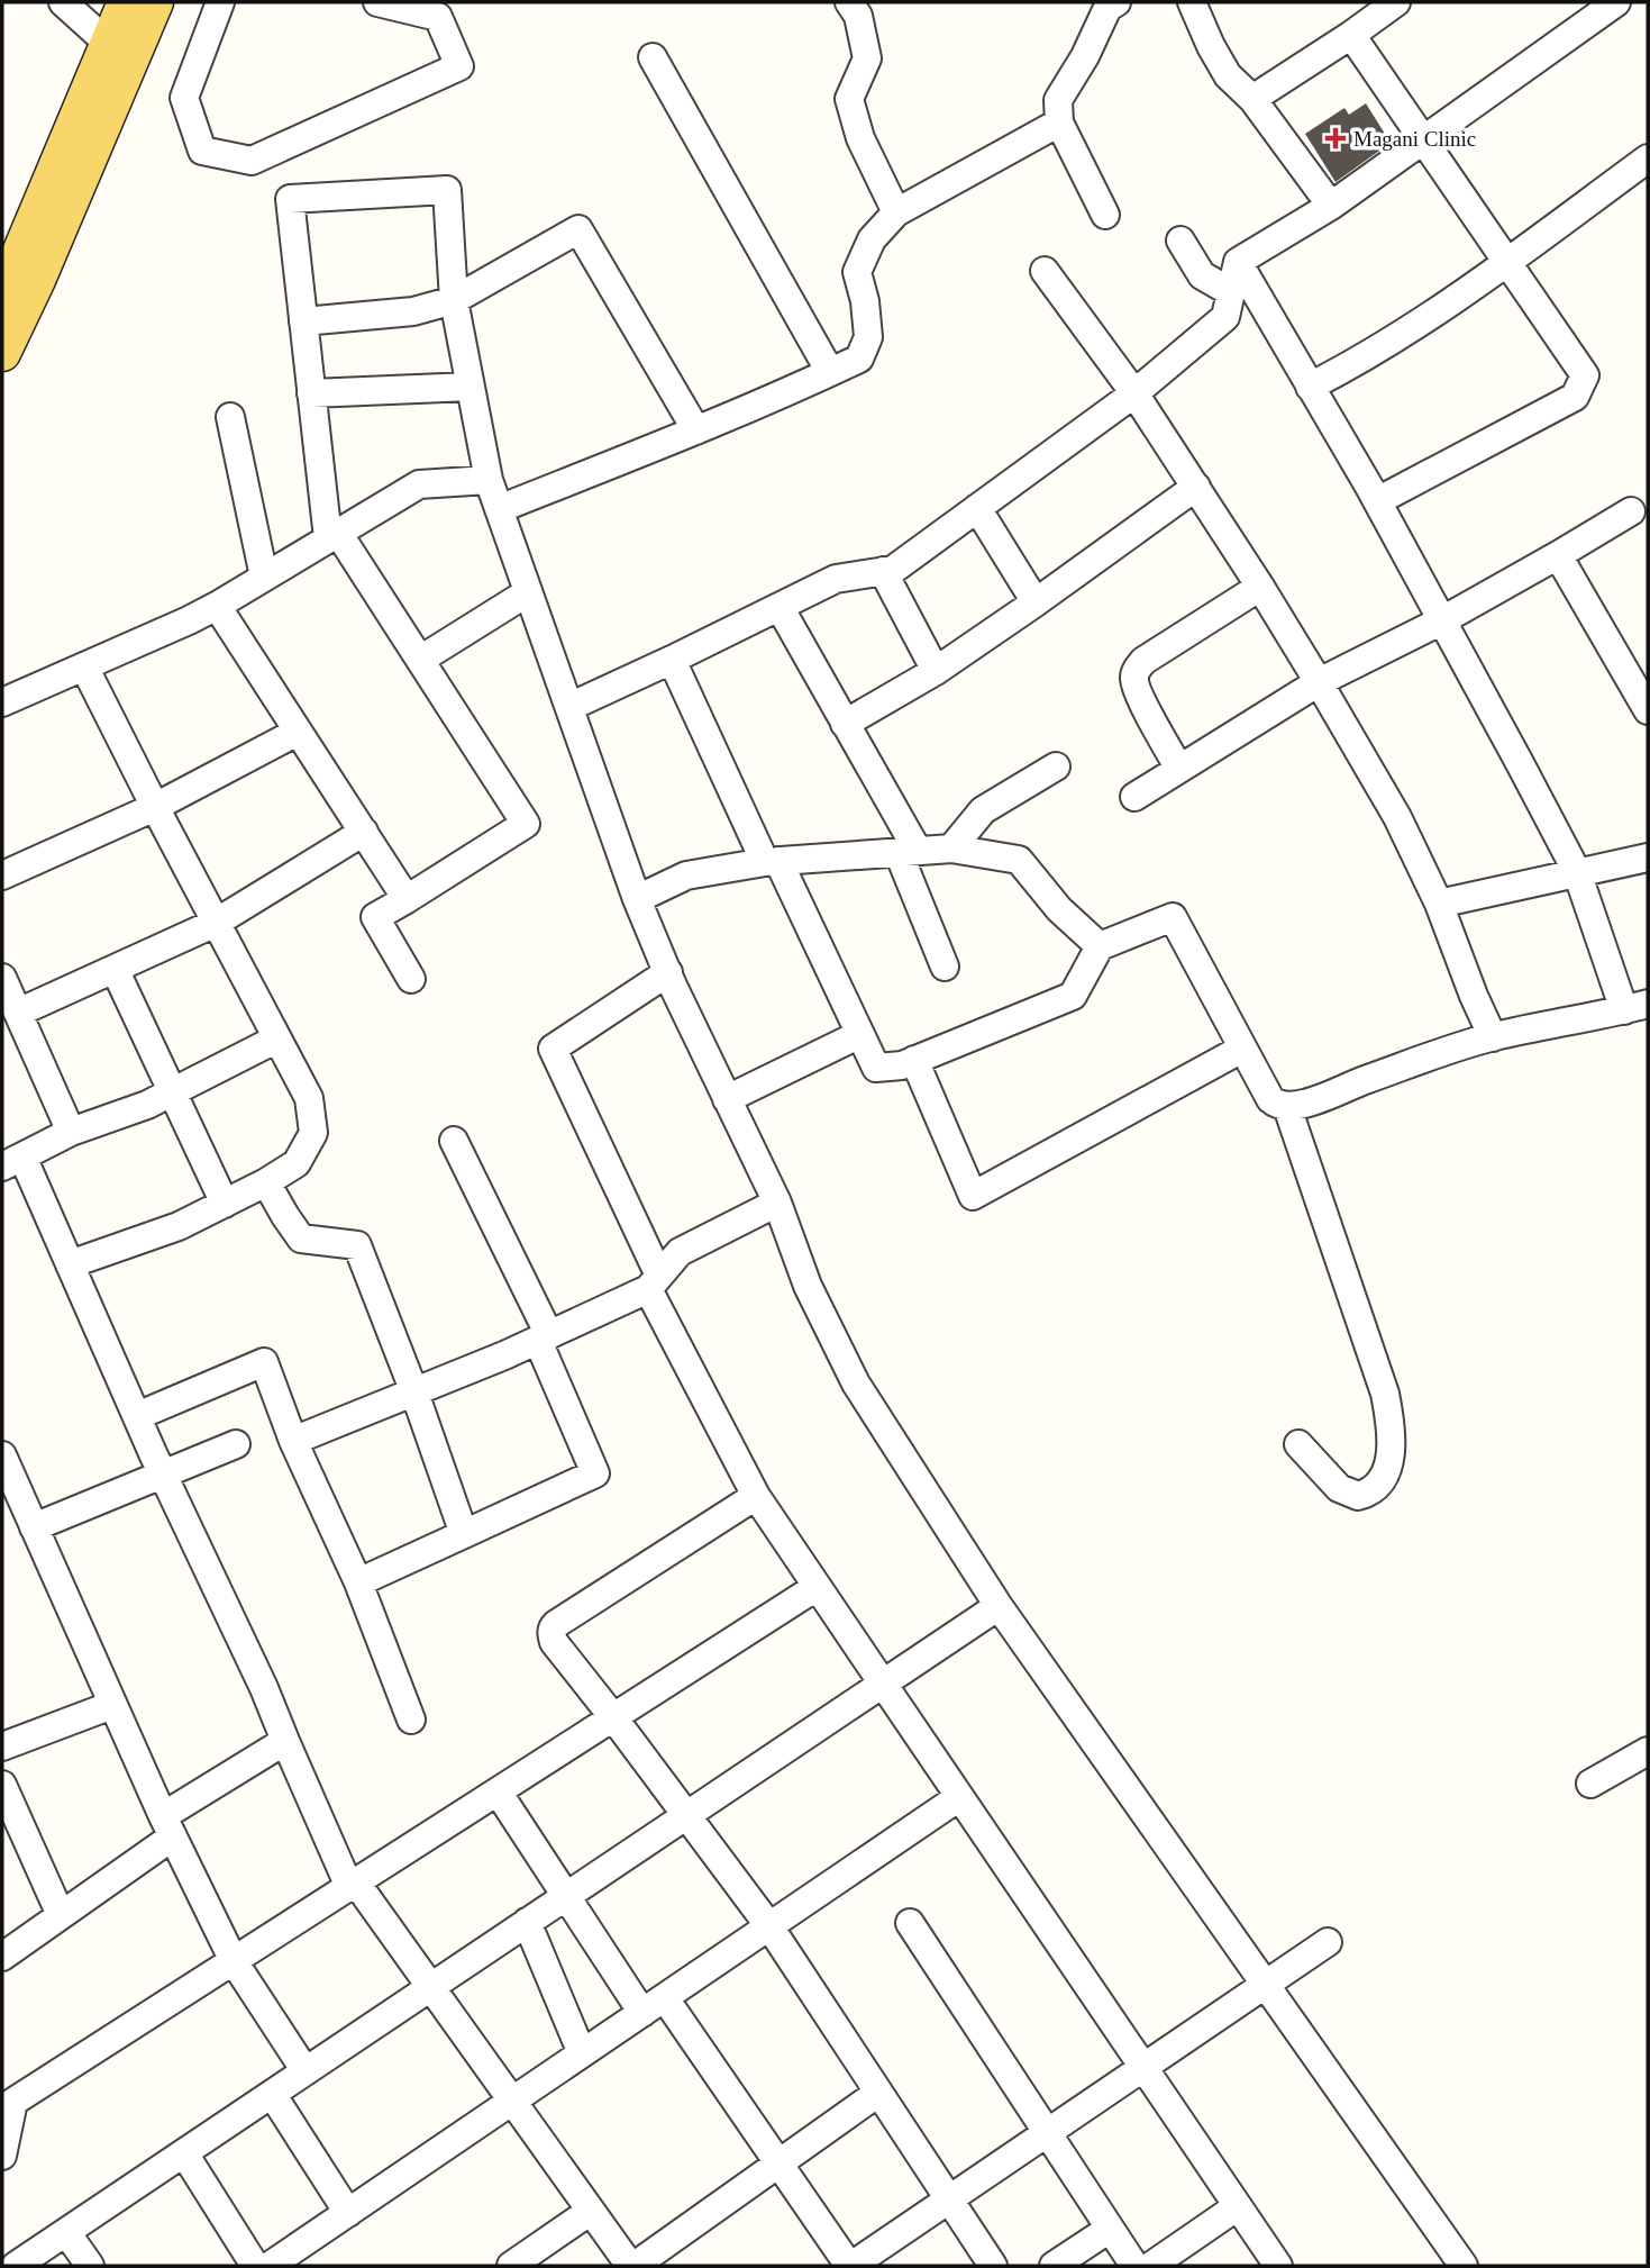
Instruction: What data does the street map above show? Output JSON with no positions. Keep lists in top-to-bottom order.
{
  "places": {
    "health": ["Magani Clinic"]
  }
}
